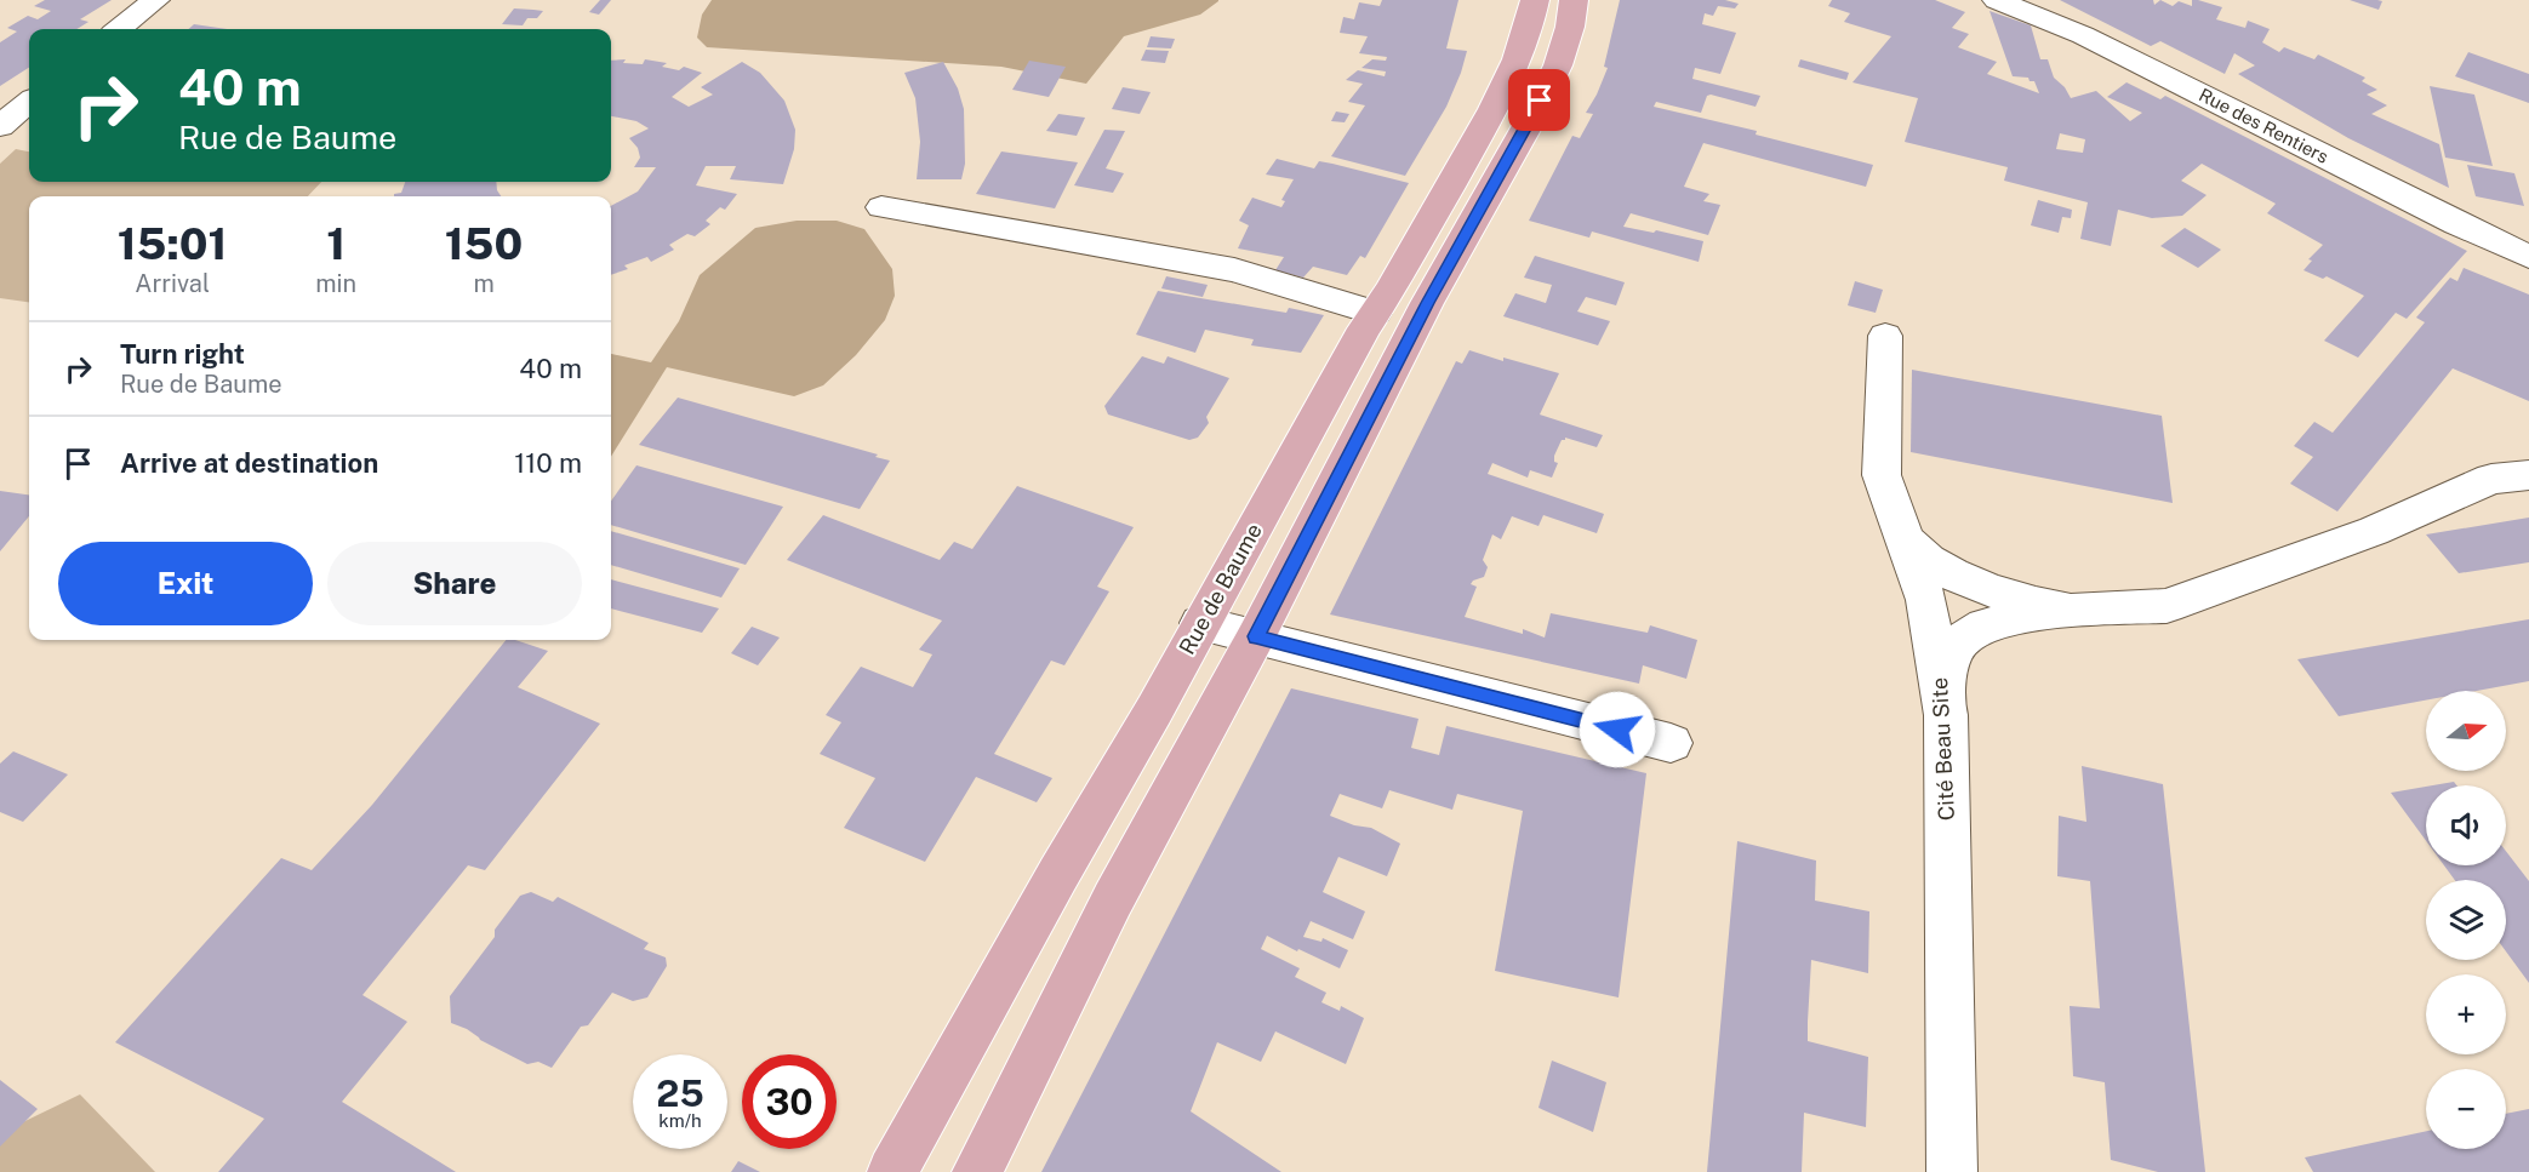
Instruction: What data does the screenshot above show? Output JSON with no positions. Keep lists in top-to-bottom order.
{
  "streets": {
    "main road": ["Rue de Baume"],
    "street": ["Rue des Rentiers", "Cité Beau Site"]
  },
  "north": "right",
  "page": {
    "turn": ["40 m", "Rue de Baume"],
    "eta": [
      "15:01",
      "Arrival",
      "1",
      "min",
      "150",
      "m"
    ],
    "list": [
      {
        "name": "Turn right",
        "note": "Rue de Baume",
        "value": "40 m"
      },
      {
        "name": "Arrive at destination",
        "value": "110 m"
      }
    ],
    "buttons": ["Exit", "Share"],
    "map_buttons": ["+", "−"],
    "speed": "25 km/h",
    "limit": "30"
  }
}
